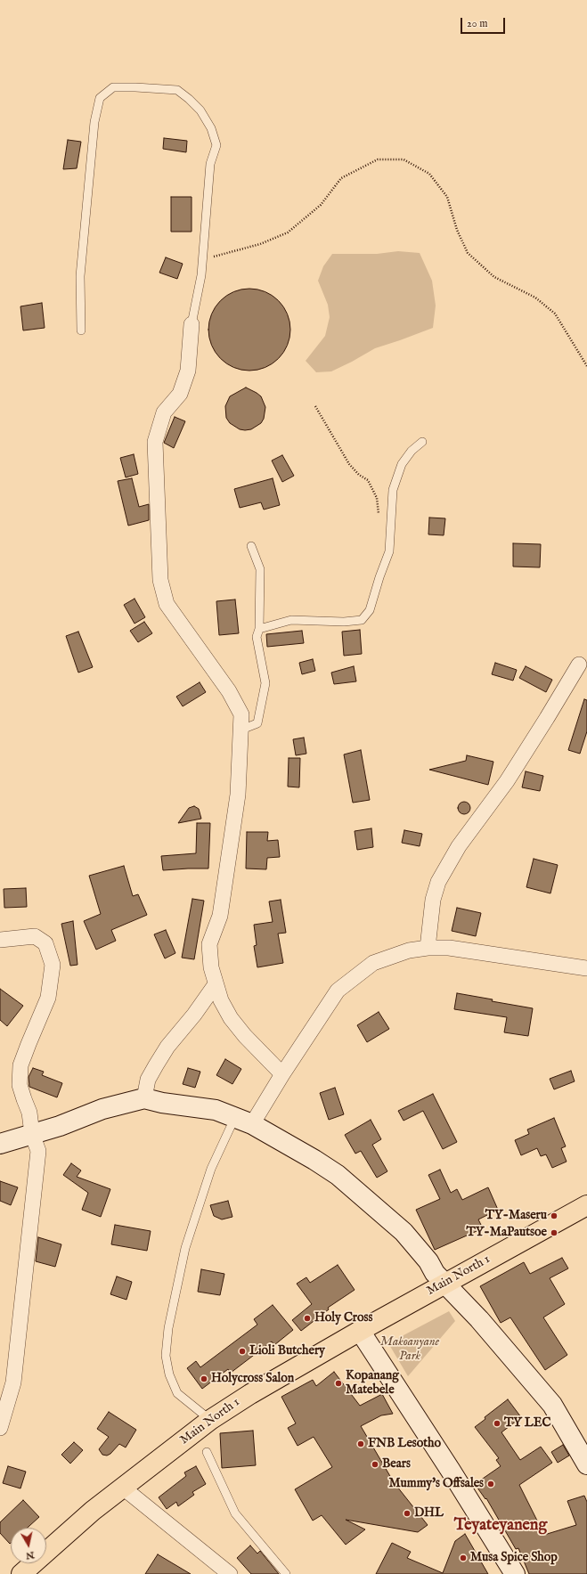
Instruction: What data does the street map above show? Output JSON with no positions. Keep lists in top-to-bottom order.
{
  "streets": {
    "main road": ["Main North 1"]
  },
  "districts": ["Teyateyaneng"],
  "parks": ["Makoanyane Park"],
  "places": [
    "TY-Maseru",
    "TY-MaPautsoe",
    "Holy Cross",
    "Lioli Butchery",
    "Holycross Salon",
    "Kopanang Matebele",
    "TY LEC",
    "FNB Lesotho",
    "Bears",
    "Mummy's Offsales",
    "DHL",
    "Musa Spice Shop"
  ],
  "scale_bar": "20 m",
  "north": "bottom"
}
